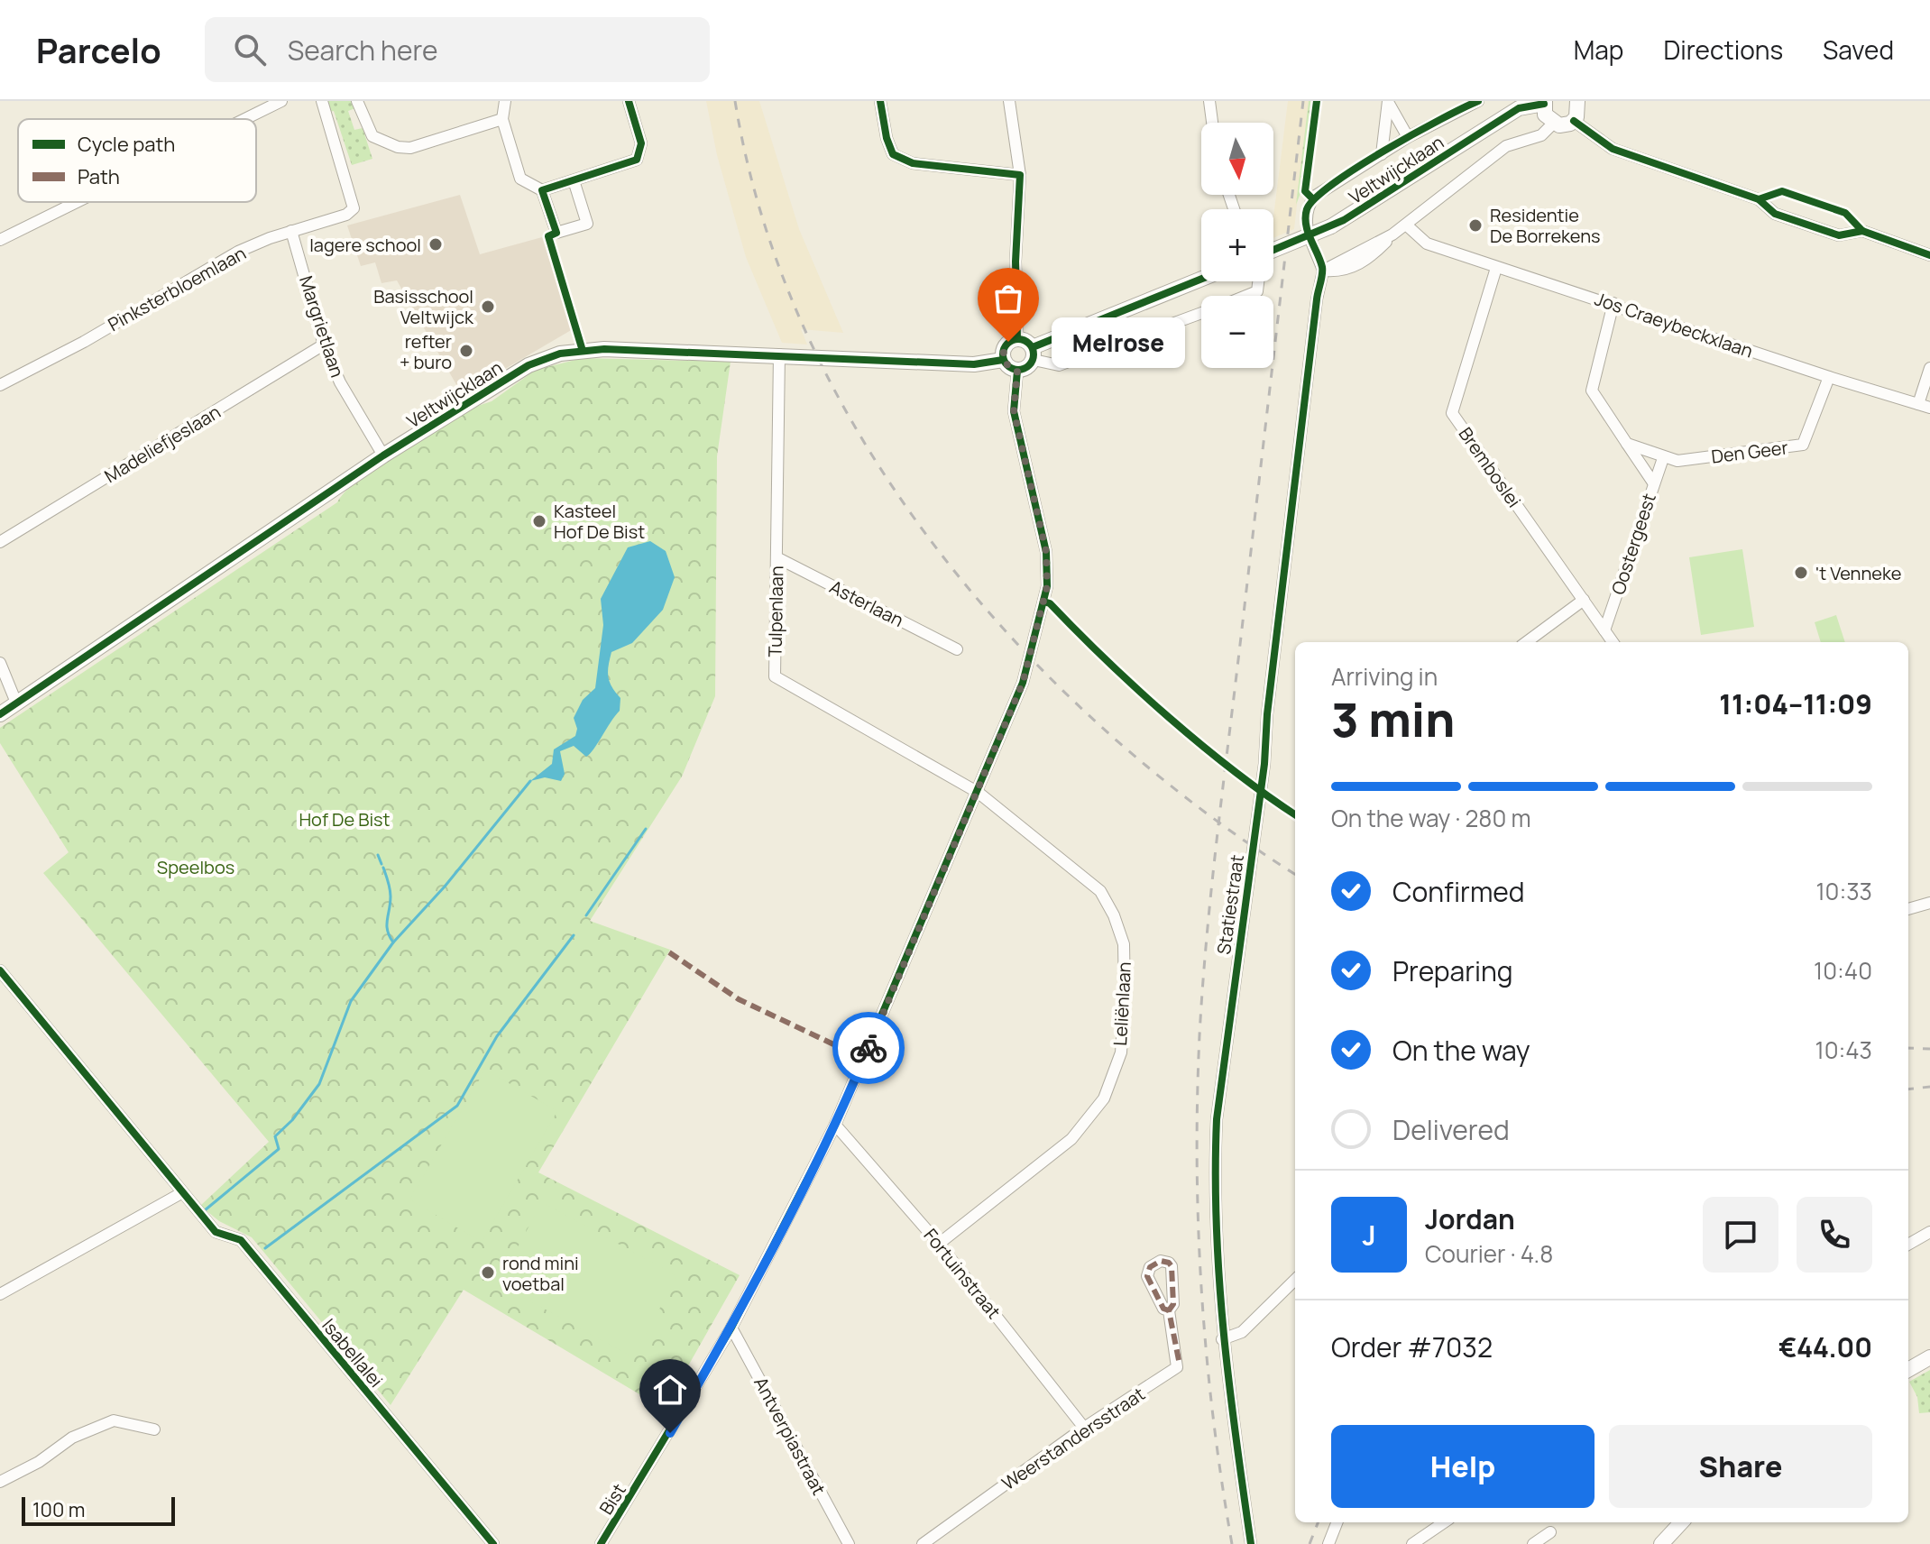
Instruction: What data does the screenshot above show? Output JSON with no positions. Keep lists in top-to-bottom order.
{
  "streets": {
    "street": [
      "Veltwijcklaan",
      "Pinksterbloemlaan",
      "Jos Craeybeckxlaan",
      "Margrietlaan",
      "Madeliefjeslaan",
      "Den Geer",
      "Bremboslei",
      "Oostergeest",
      "Asterlaan",
      "Tulpenlaan",
      "Statiestraat",
      "Leliënlaan",
      "Fortuinstraat",
      "Isabellalei",
      "Antverpiastraat",
      "Weerstandersstraat",
      "Bist"
    ]
  },
  "crossings": [
    ["Veltwijcklaan", "Jos Craeybeckxlaan"],
    ["Veltwijcklaan", "Margrietlaan"],
    ["Veltwijcklaan", "Tulpenlaan"],
    ["Veltwijcklaan", "Statiestraat"],
    ["Veltwijcklaan", "Bist"],
    ["Pinksterbloemlaan", "Margrietlaan"],
    ["Jos Craeybeckxlaan", "Den Geer"],
    ["Jos Craeybeckxlaan", "Bremboslei"],
    ["Margrietlaan", "Madeliefjeslaan"],
    ["Den Geer", "Oostergeest"],
    ["Bremboslei", "Oostergeest"],
    ["Asterlaan", "Tulpenlaan"],
    ["Tulpenlaan", "Leliënlaan"],
    ["Tulpenlaan", "Bist"],
    ["Leliënlaan", "Fortuinstraat"],
    ["Leliënlaan", "Bist"],
    ["Fortuinstraat", "Weerstandersstraat"],
    ["Fortuinstraat", "Bist"],
    ["Antverpiastraat", "Bist"]
  ],
  "parks": ["Hof De Bist", "Speelbos"],
  "places": [
    "Residentie De Borrekens",
    "lagere school",
    "Basisschool Veltwijck",
    "Melrose",
    "refter + buro",
    "Kasteel Hof De Bist",
    "'t Venneke",
    "rond mini voetbal"
  ],
  "legend": ["Cycle path", "Path"],
  "scale_bar": "100 m",
  "north": "bottom",
  "page": {
    "header": "Parcelo",
    "search": "Search here",
    "nav": ["Map", "Directions", "Saved"],
    "map_buttons": ["+", "−"],
    "bubble": "Melrose",
    "heading": ["3 min", "Arriving in", "11:04–11:09"],
    "panel": [
      "Jordan",
      "Courier · 4.8",
      "Order #7032",
      "€44.00"
    ],
    "bar": "On the way · 280 m",
    "list": [
      ["Confirmed", "10:33"],
      ["Preparing", "10:40"],
      ["On the way", "10:43"],
      "Delivered"
    ],
    "round": "J",
    "buttons": ["Help", "Share"],
    "scale": "100 m"
  }
}
